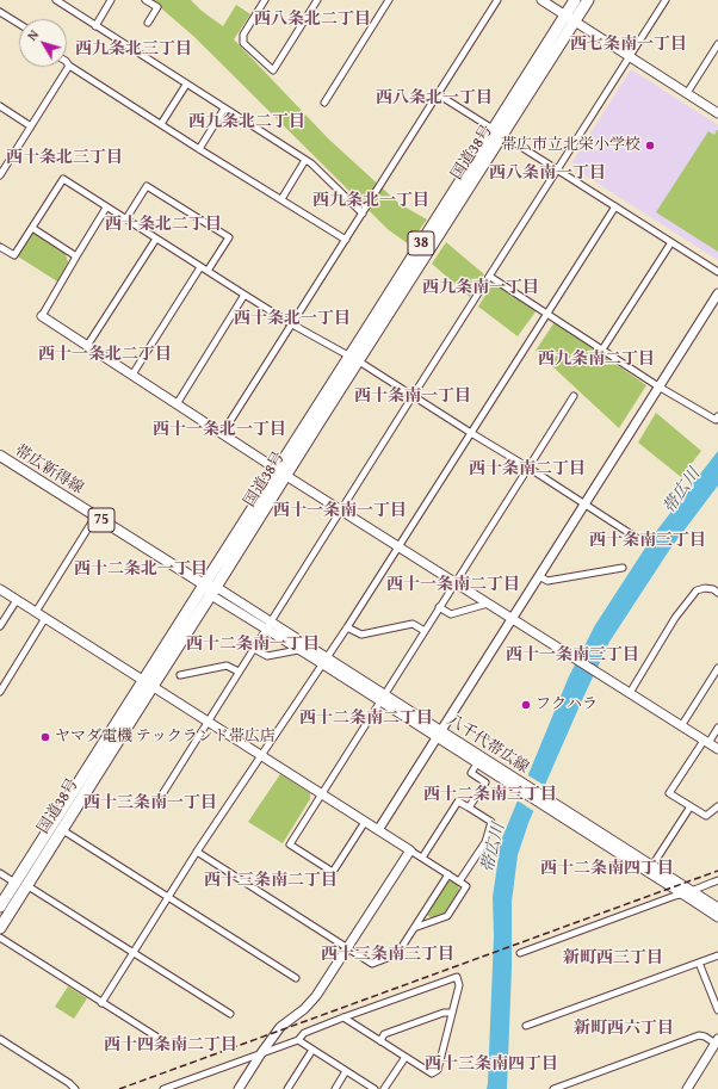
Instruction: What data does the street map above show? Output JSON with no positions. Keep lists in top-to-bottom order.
{
  "streets": {
    "highway": ["国道38号", "38"],
    "main road": ["帯広新得線", "75"],
    "street": ["八千代帯広線"]
  },
  "crossings": [
    ["国道38号", "帯広新得線"],
    ["国道38号", "八千代帯広線"],
    ["帯広新得線", "八千代帯広線"]
  ],
  "districts": [
    "西八条北二丁目",
    "西七条南一丁目",
    "西九条北三丁目",
    "西八条北一丁目",
    "西九条北二丁目",
    "西十条北三丁目",
    "西八条南一丁目",
    "西九条北一丁目",
    "西十条北二丁目",
    "西九条南一丁目",
    "西十条北一丁目",
    "西十一条北二丁目",
    "西九条南二丁目",
    "西十条南一丁目",
    "西十一条北一丁目",
    "西十条南二丁目",
    "西十一条南一丁目",
    "西十条南三丁目",
    "西十二条北一丁目",
    "西十一条南二丁目",
    "西十二条南一丁目",
    "西十一条南三丁目",
    "西十二条南二丁目",
    "西十二条南三丁目",
    "西十三条南一丁目",
    "西十二条南四丁目",
    "西十三条南二丁目",
    "西十三条南三丁目",
    "新町西三丁目",
    "新町西六丁目",
    "西十四条南二丁目",
    "西十三条南四丁目"
  ],
  "water": ["帯広川"],
  "places": ["帯広市立北栄小学校", "フクハラ", "ヤマダ電機 テックランド帯広店"],
  "north": "top left"
}
